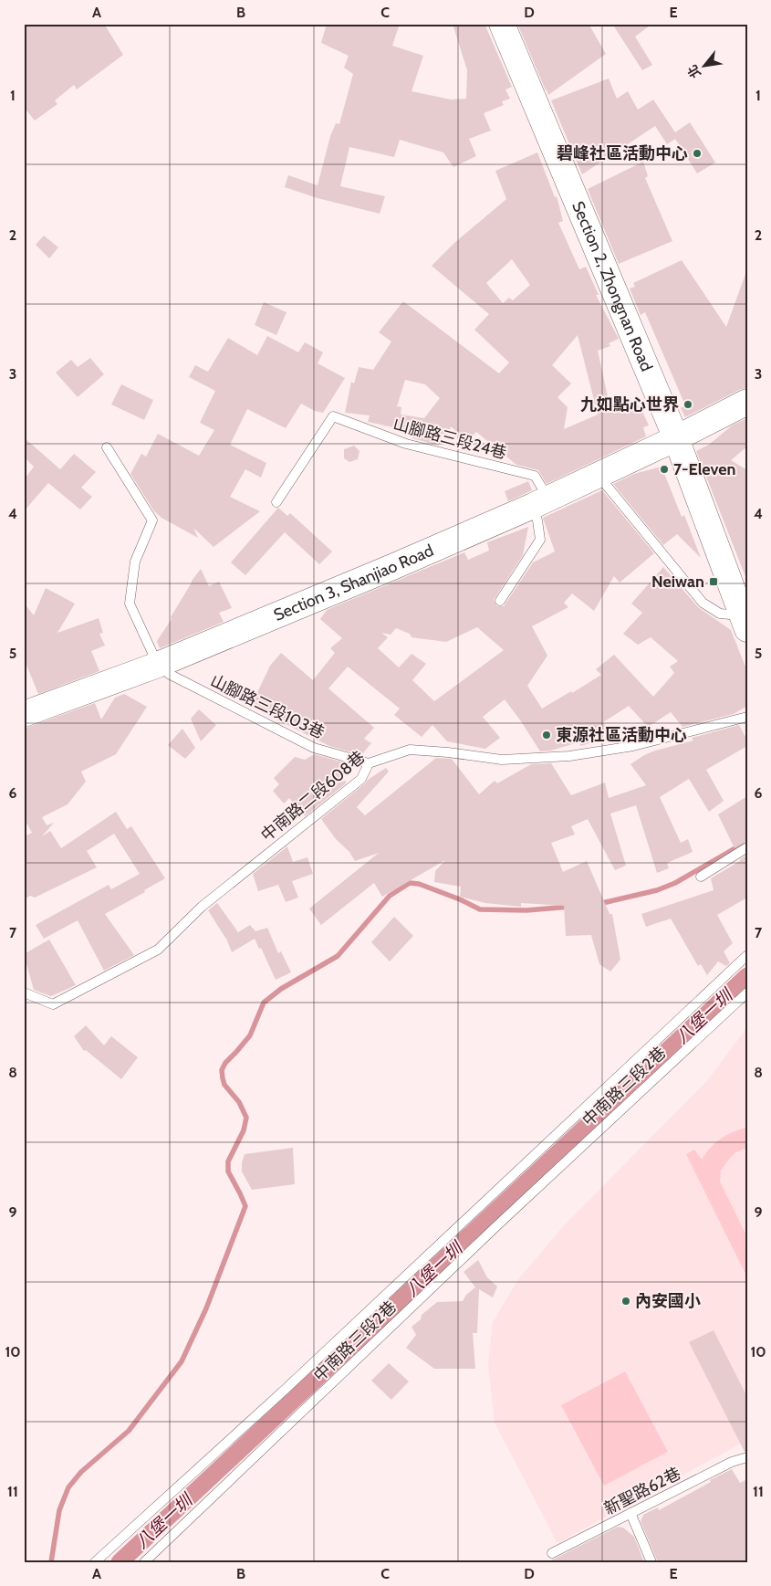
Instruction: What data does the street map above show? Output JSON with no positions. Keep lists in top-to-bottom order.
{
  "streets": {
    "main road": ["Section 2, Zhongnan Road", "Section 3, Shanjiao Road"],
    "lane": [
      "山腳路三段24巷",
      "山腳路三段103巷",
      "中南路二段608巷",
      "中南路三段2巷",
      "新聖路62巷"
    ]
  },
  "crossings": [
    ["Section 2, Zhongnan Road", "Section 3, Shanjiao Road"],
    ["山腳路三段24巷", "Section 3, Shanjiao Road"],
    ["Section 3, Shanjiao Road", "山腳路三段103巷"],
    ["山腳路三段103巷", "中南路二段608巷"]
  ],
  "water": ["八堡一圳"],
  "places": {
    "other": [
      "碧峰社區活動中心",
      "九如點心世界",
      "7-Eleven",
      "東源社區活動中心",
      "內安國小"
    ],
    "transit": ["Neiwan"]
  },
  "north": "bottom left",
  "grid": {
    "columns": [
      "A",
      "B",
      "C",
      "D",
      "E"
    ],
    "rows": [
      "1",
      "2",
      "3",
      "4",
      "5",
      "6",
      "7",
      "8",
      "9",
      "10",
      "11"
    ]
  }
}
